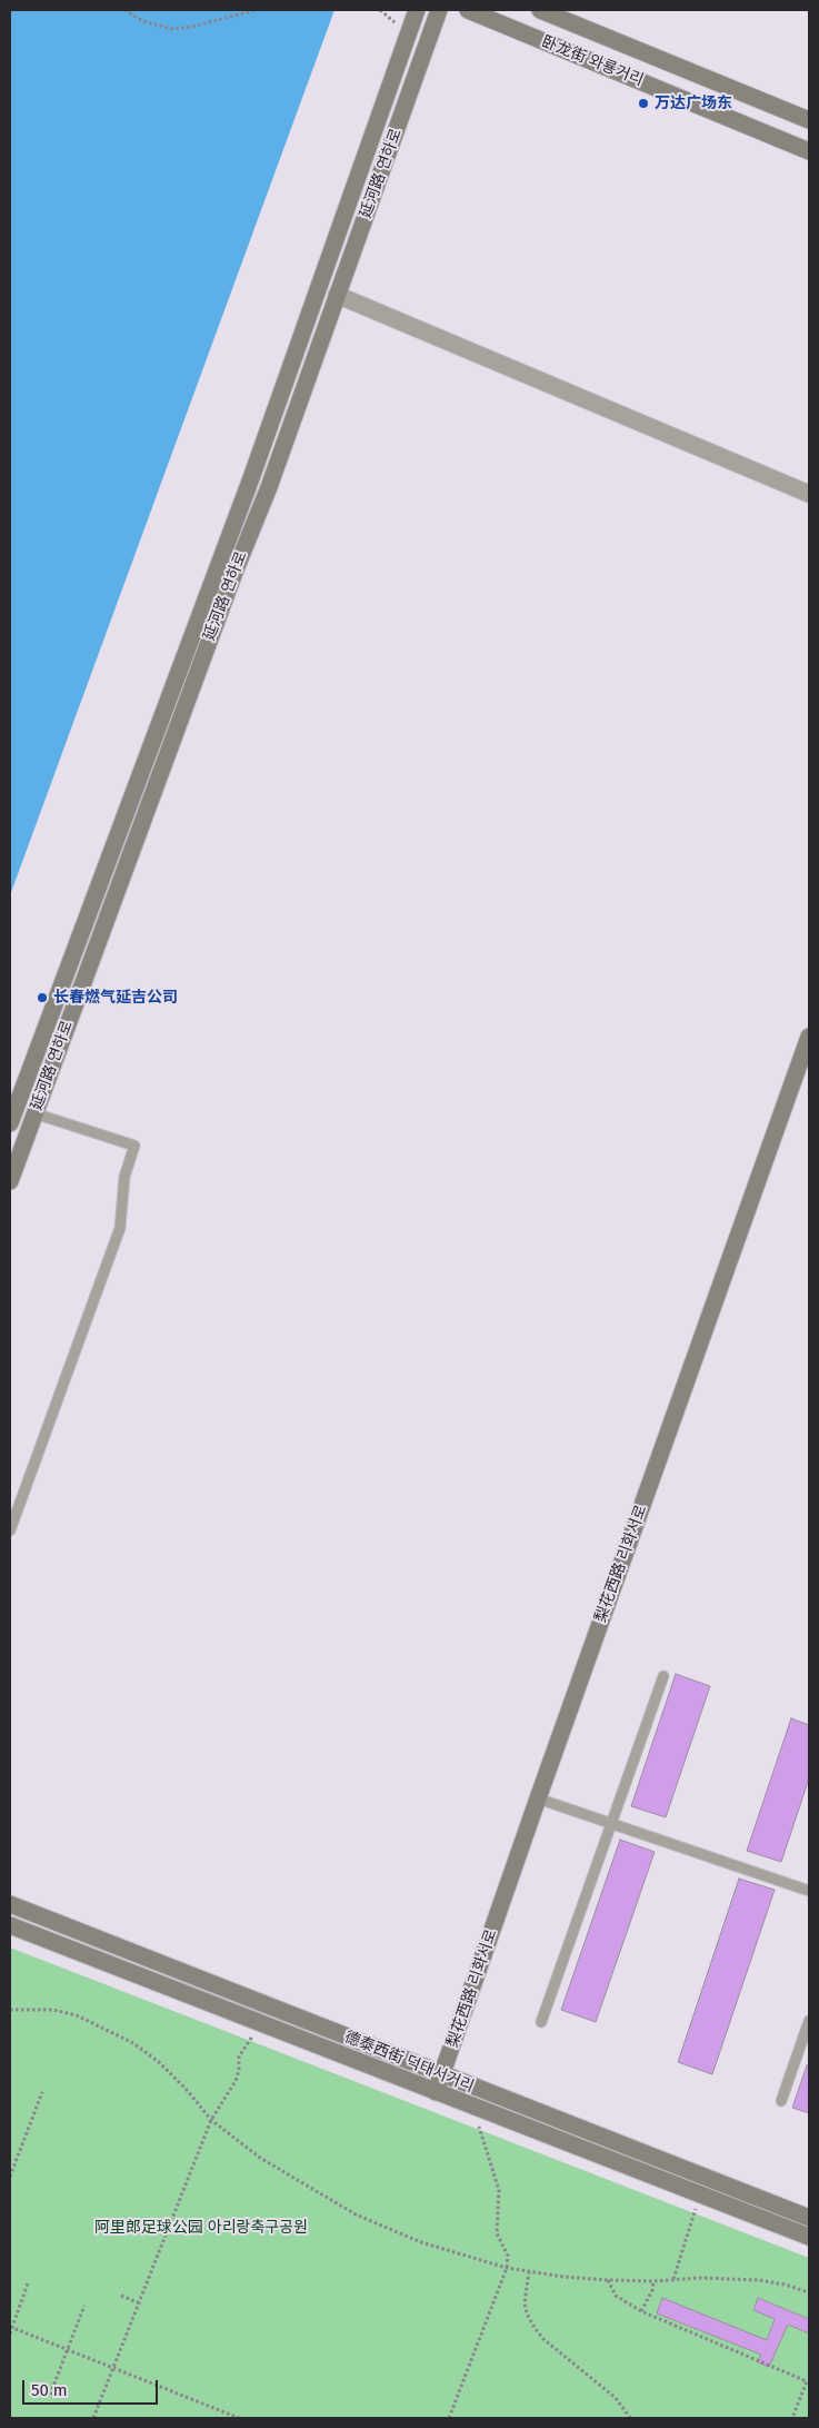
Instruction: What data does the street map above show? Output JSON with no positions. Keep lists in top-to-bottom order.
{
  "streets": {
    "street": [
      "卧龙街 와룡거리",
      "延河路 연하로",
      "梨花西路 리화서로",
      "德泰西街 덕태서거리"
    ]
  },
  "crossings": [
    ["梨花西路 리화서로", "德泰西街 덕태서거리"]
  ],
  "parks": ["阿里郎足球公园 아리랑축구공원"],
  "places": ["万达广场东", "长春燃气延吉公司"],
  "scale_bar": "50 m"
}
